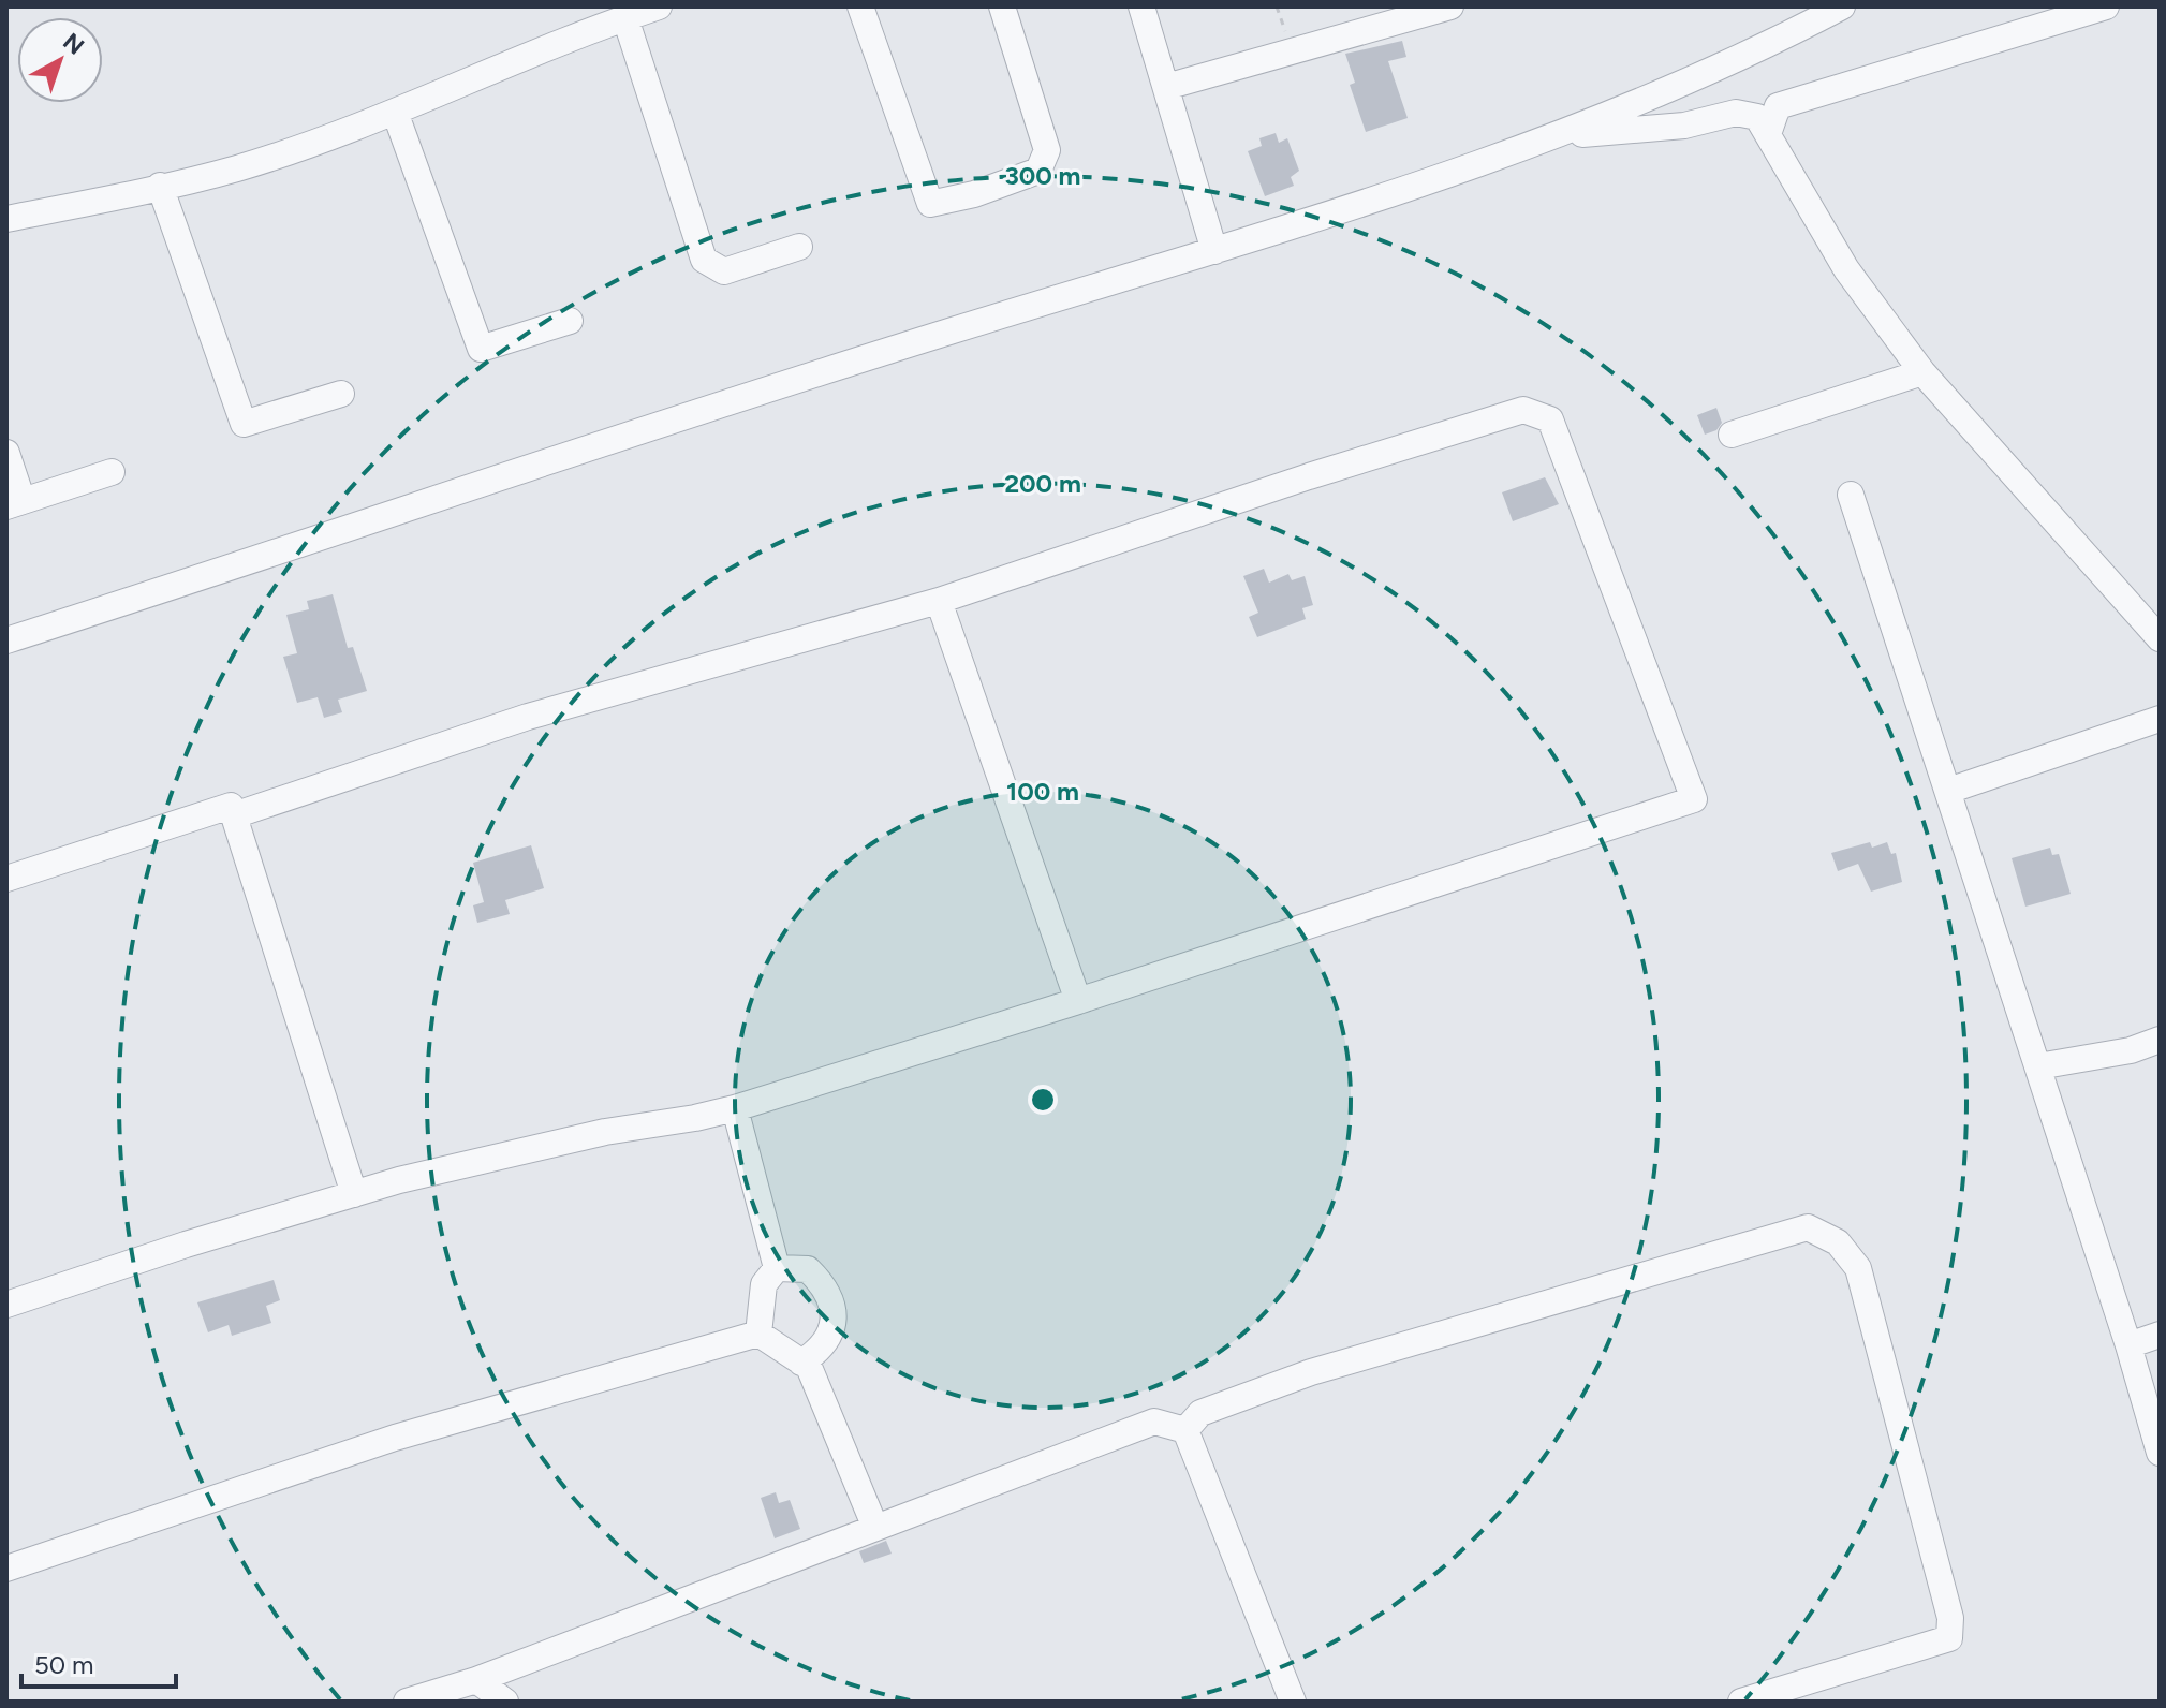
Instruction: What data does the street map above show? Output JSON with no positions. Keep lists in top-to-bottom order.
{
  "scale_bar": "50 m",
  "north": "top right",
  "rings": ["300 m", "200 m", "100 m"]
}
